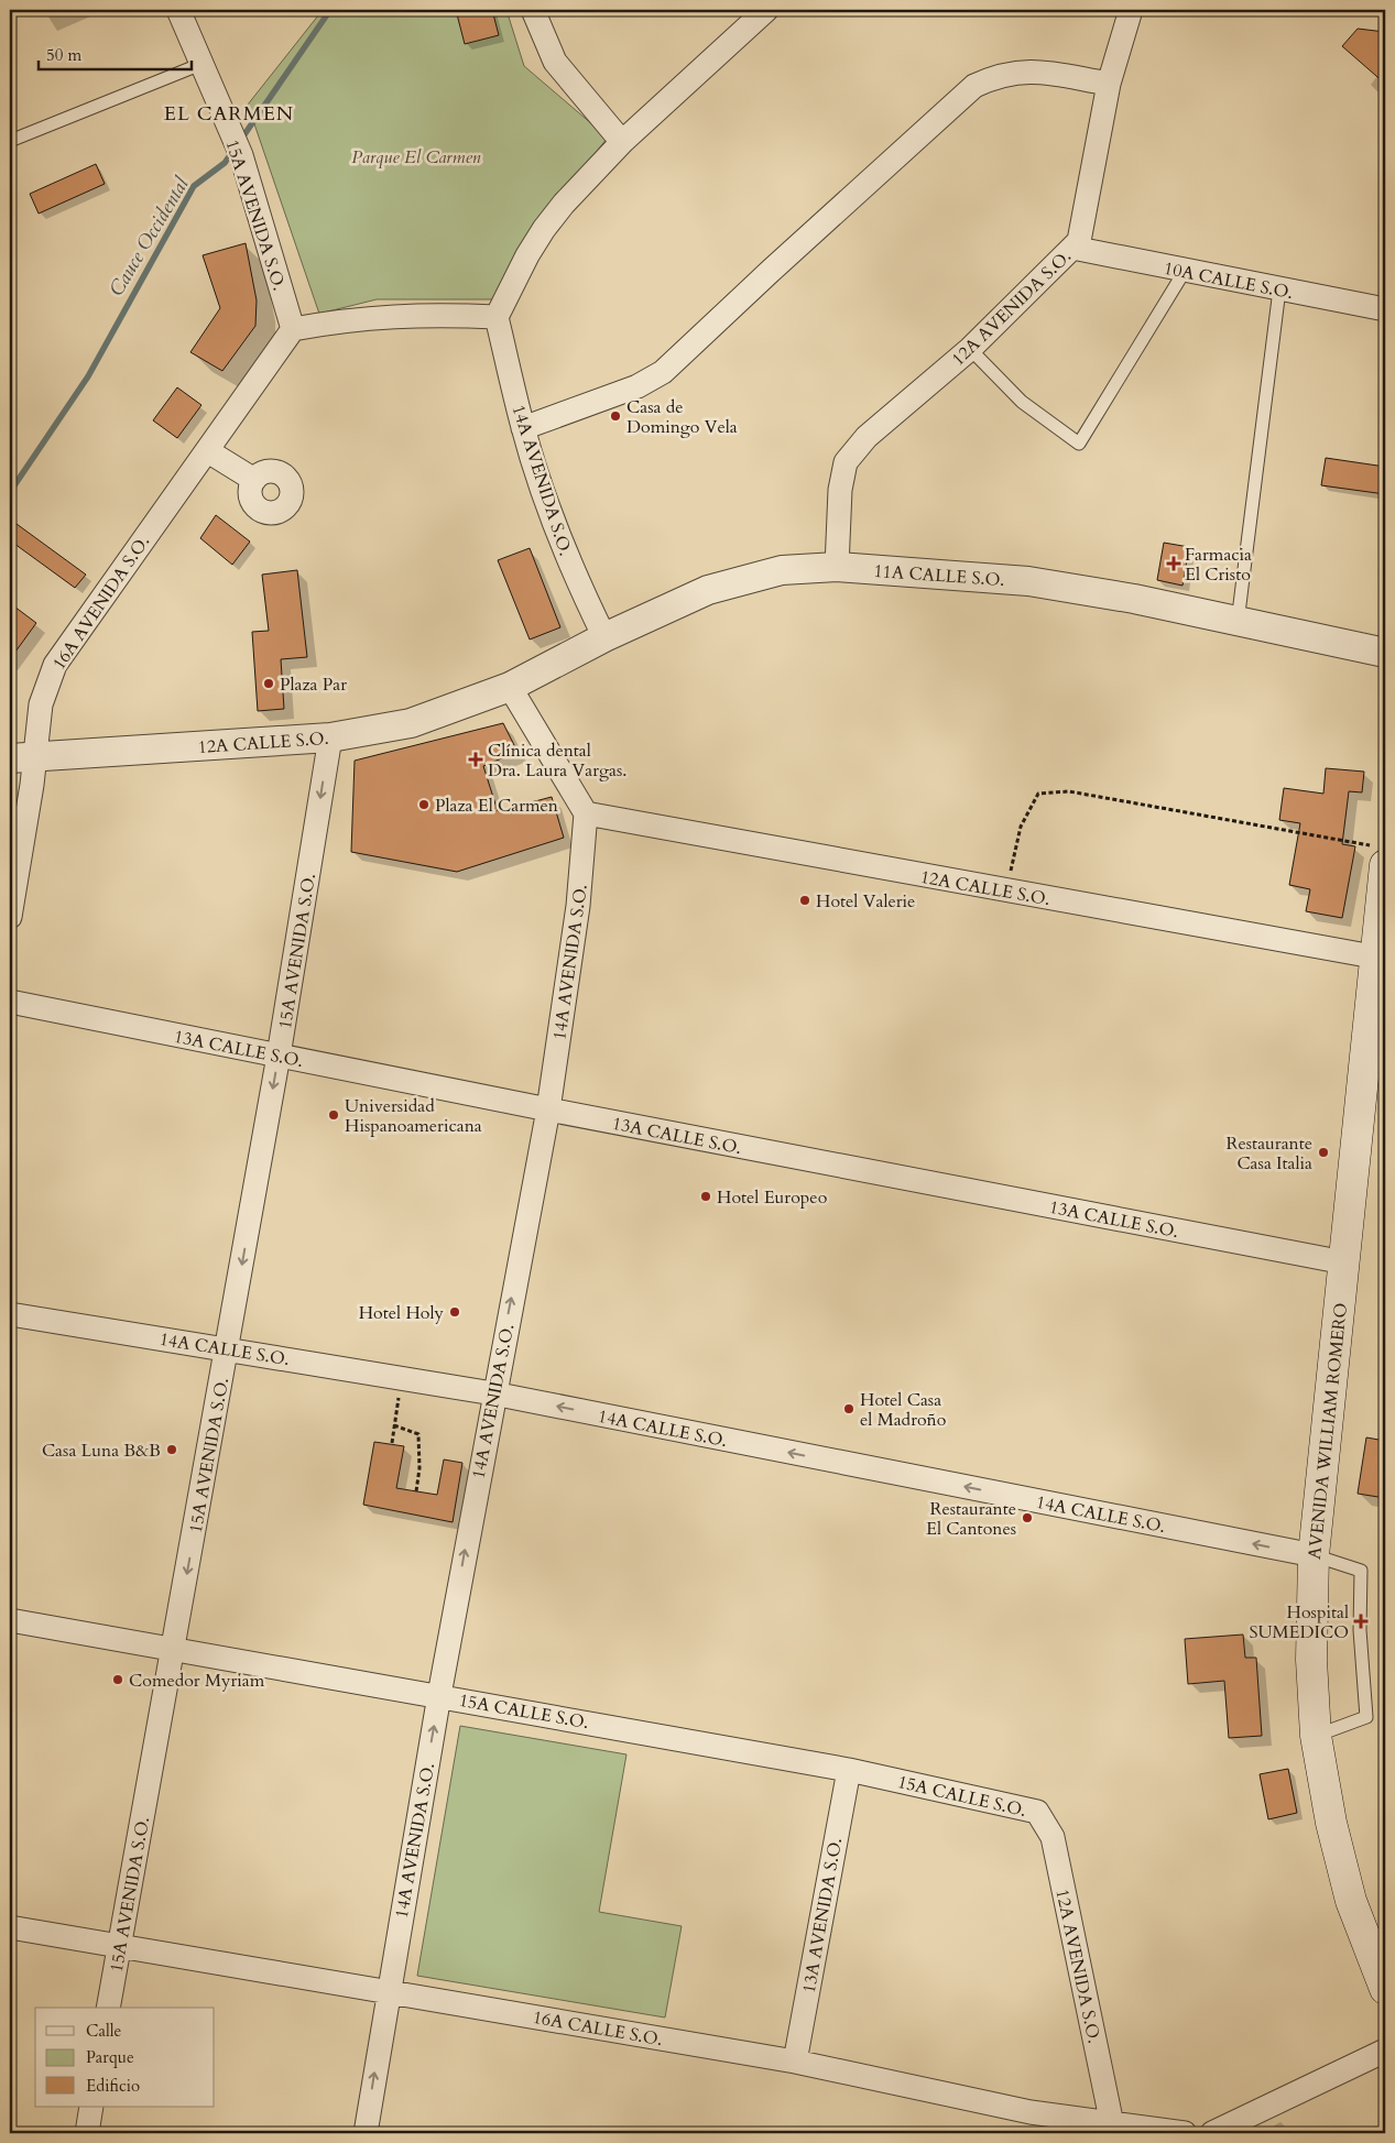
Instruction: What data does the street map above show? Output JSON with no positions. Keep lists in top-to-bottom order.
{
  "streets": {
    "main road": ["AVENIDA WILLIAM ROMERO"],
    "street": [
      "15A AVENIDA S.O.",
      "10A CALLE S.O.",
      "12A AVENIDA S.O.",
      "14A AVENIDA S.O.",
      "11A CALLE S.O.",
      "16A AVENIDA S.O.",
      "12A CALLE S.O.",
      "13A CALLE S.O.",
      "14A CALLE S.O.",
      "15A CALLE S.O.",
      "13A AVENIDA S.O.",
      "16A CALLE S.O."
    ]
  },
  "crossings": [
    ["15A AVENIDA S.O.", "16A AVENIDA S.O."],
    ["15A AVENIDA S.O.", "12A CALLE S.O."],
    ["15A AVENIDA S.O.", "13A CALLE S.O."],
    ["15A AVENIDA S.O.", "14A CALLE S.O."],
    ["15A AVENIDA S.O.", "15A CALLE S.O."],
    ["15A AVENIDA S.O.", "16A CALLE S.O."],
    ["10A CALLE S.O.", "12A AVENIDA S.O."],
    ["12A AVENIDA S.O.", "11A CALLE S.O."],
    ["12A AVENIDA S.O.", "15A CALLE S.O."],
    ["12A AVENIDA S.O.", "16A CALLE S.O."],
    ["14A AVENIDA S.O.", "11A CALLE S.O."],
    ["14A AVENIDA S.O.", "12A CALLE S.O."],
    ["14A AVENIDA S.O.", "13A CALLE S.O."],
    ["14A AVENIDA S.O.", "14A CALLE S.O."],
    ["14A AVENIDA S.O.", "15A CALLE S.O."],
    ["14A AVENIDA S.O.", "16A CALLE S.O."],
    ["11A CALLE S.O.", "12A CALLE S.O."],
    ["16A AVENIDA S.O.", "12A CALLE S.O."],
    ["12A CALLE S.O.", "AVENIDA WILLIAM ROMERO"],
    ["13A CALLE S.O.", "AVENIDA WILLIAM ROMERO"],
    ["14A CALLE S.O.", "AVENIDA WILLIAM ROMERO"],
    ["15A CALLE S.O.", "13A AVENIDA S.O."],
    ["13A AVENIDA S.O.", "16A CALLE S.O."]
  ],
  "one_way": ["15A AVENIDA S.O.", "14A AVENIDA S.O.", "14A CALLE S.O."],
  "districts": ["EL CARMEN"],
  "water": ["Cauce Occidental"],
  "parks": ["Parque El Carmen"],
  "places": {
    "other": [
      "Casa de Domingo Vela",
      "Plaza Par",
      "Plaza El Carmen",
      "Hotel Valerie",
      "Universidad Hispanoamericana",
      "Restaurante Casa Italia",
      "Hotel Europeo",
      "Hotel Holy",
      "Hotel Casa el Madroño",
      "Casa Luna B&B",
      "Restaurante El Cantones",
      "Comedor Myriam"
    ],
    "health": ["Farmacia El Cristo", "Clínica dental Dra. Laura Vargas.", "Hospital SUMEDICO"]
  },
  "legend": ["Calle", "Parque", "Edificio"],
  "scale_bar": "50 m"
}
